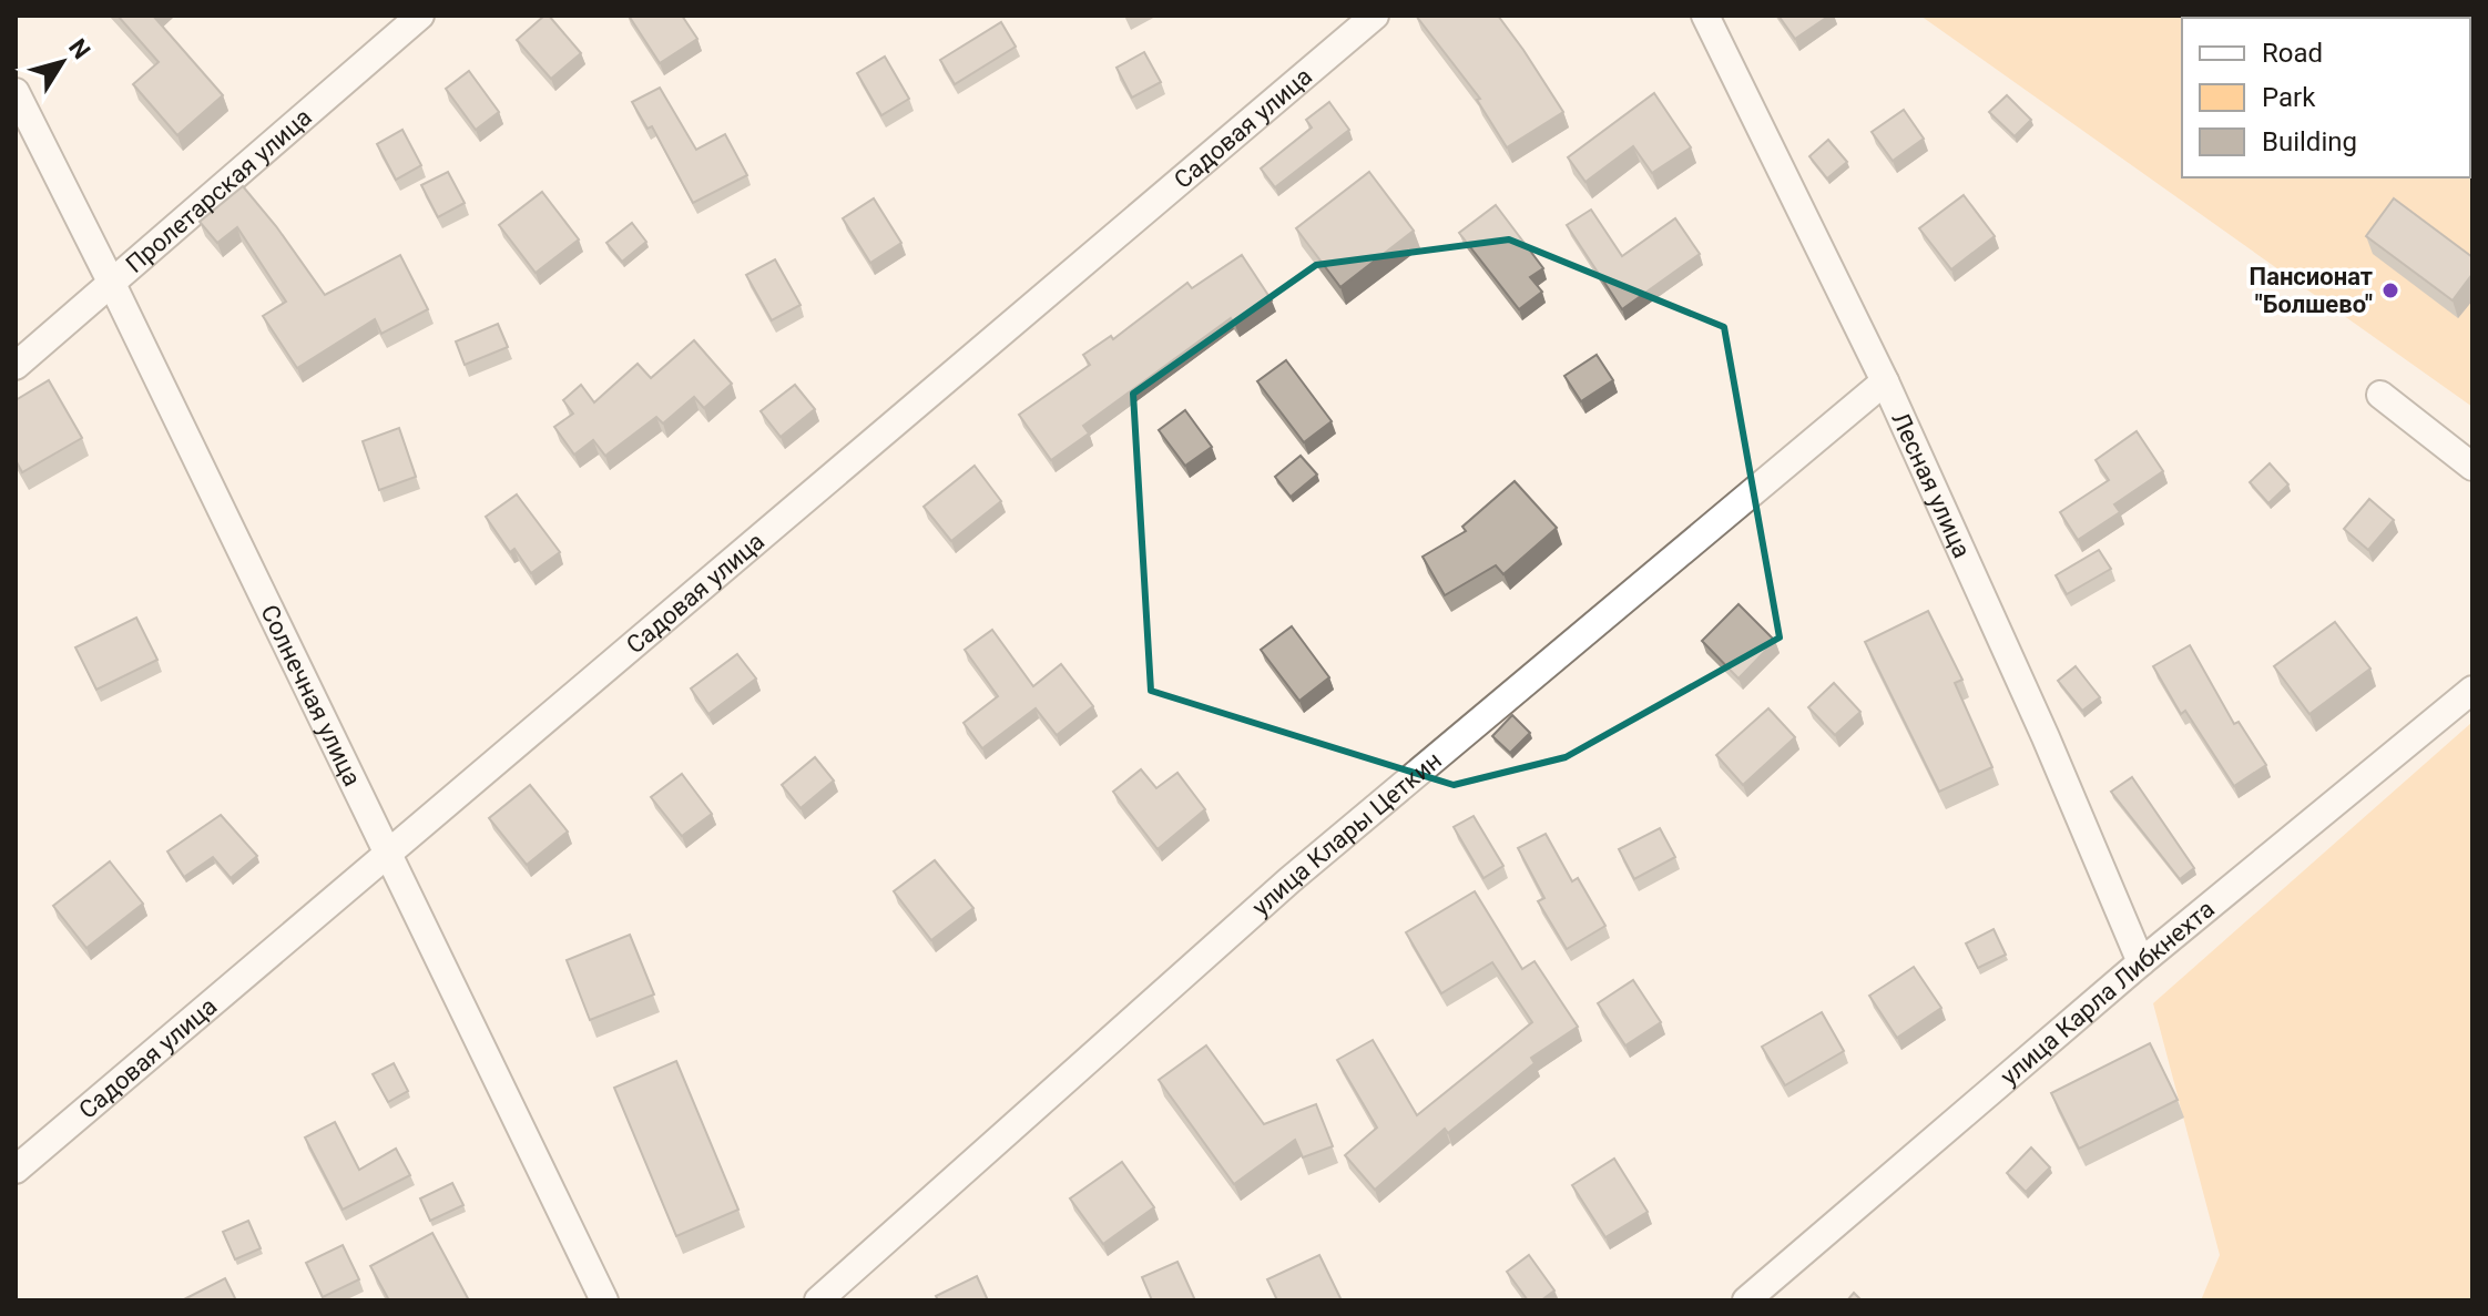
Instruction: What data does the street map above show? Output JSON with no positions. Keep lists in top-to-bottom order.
{
  "streets": {
    "street": [
      "Садовая улица",
      "Пролетарская улица",
      "Лесная улица",
      "Солнечная улица",
      "улица Клары Цеткин",
      "улица Карла Либкнехта"
    ]
  },
  "crossings": [
    ["Садовая улица", "Солнечная улица"],
    ["Пролетарская улица", "Солнечная улица"],
    ["Лесная улица", "улица Клары Цеткин"],
    ["Лесная улица", "улица Карла Либкнехта"]
  ],
  "places": ["Пансионат \"Болшево\""],
  "legend": ["Road", "Park", "Building"],
  "north": "top right"
}
